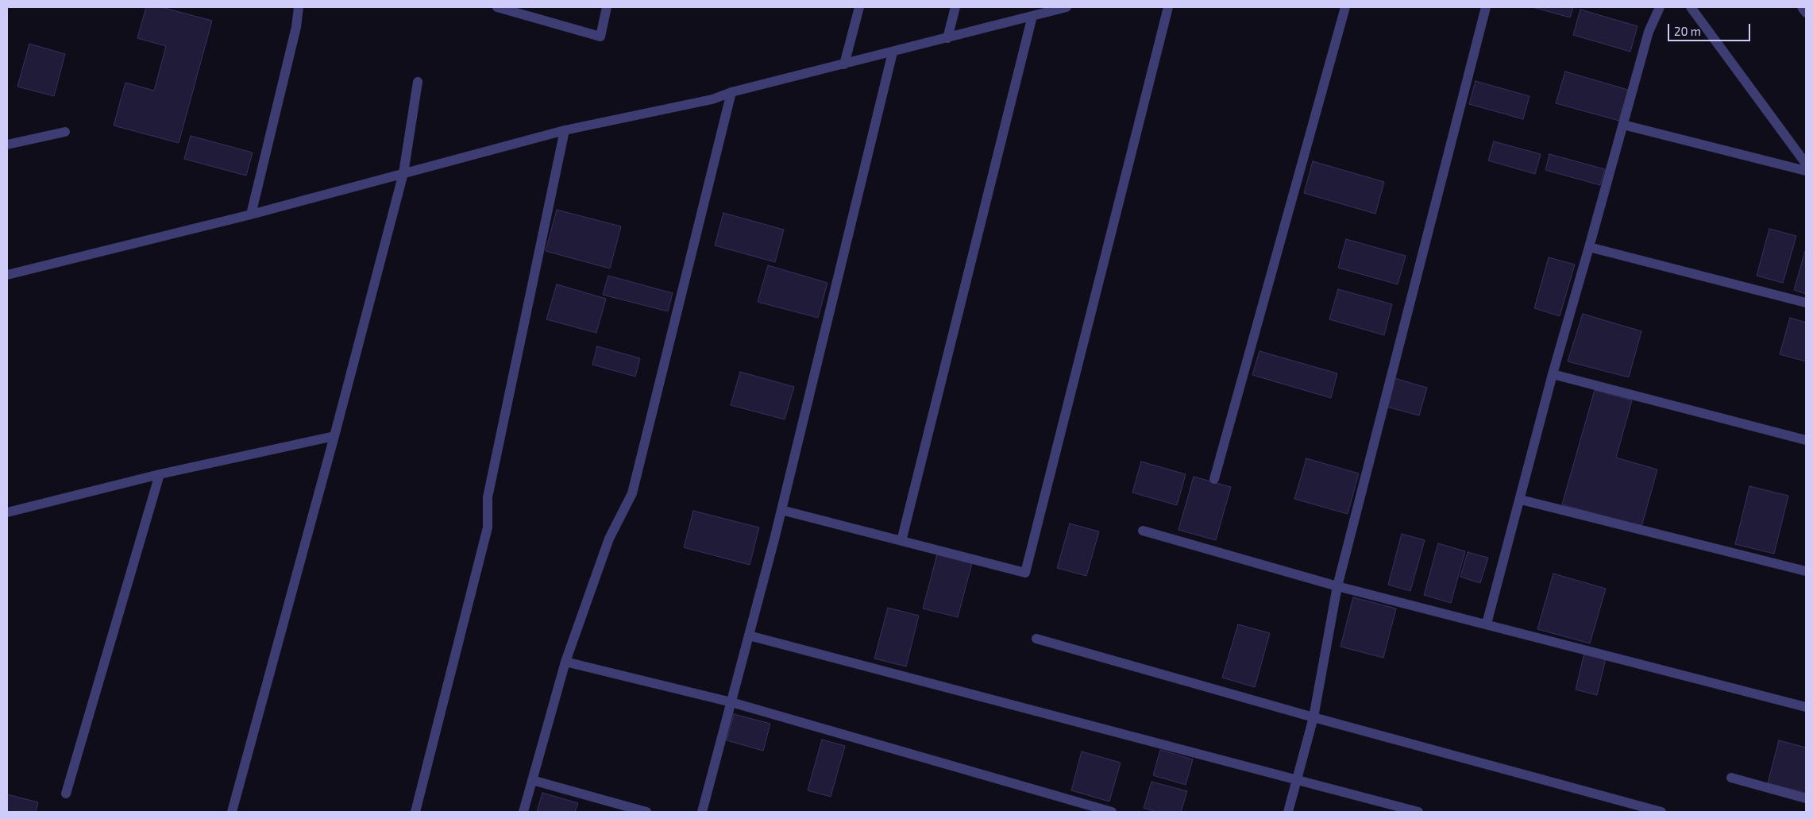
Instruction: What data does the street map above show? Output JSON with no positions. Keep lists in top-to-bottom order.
{
  "scale_bar": "20 m"
}
